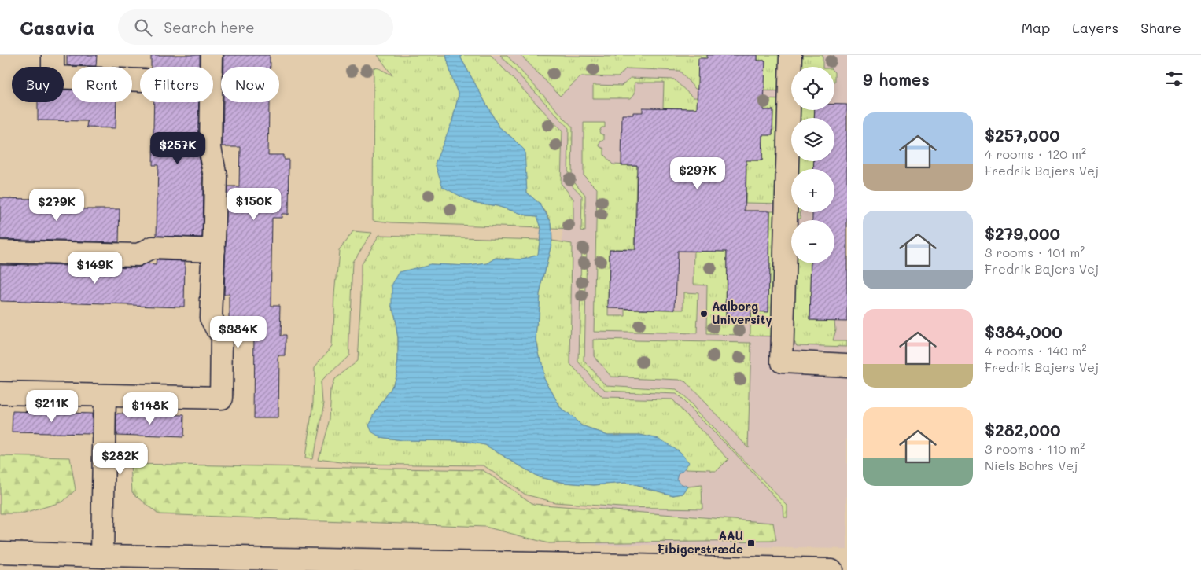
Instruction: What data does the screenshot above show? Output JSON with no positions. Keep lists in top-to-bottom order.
{
  "places": {
    "other": ["Aalborg University"],
    "transit": ["AAU Fibigerstræde"]
  },
  "page": {
    "header": "Casavia",
    "search": "Search here",
    "nav": ["Map", "Layers", "Share"],
    "heading": "9 homes",
    "map_buttons": ["+", "−"],
    "chip": [
      "Buy",
      "Rent",
      "Filters",
      "New"
    ],
    "list": [
      {
        "name": "$257,000",
        "note": "4 rooms · 120 m² · Fredrik Bajers Vej"
      },
      {
        "name": "$279,000",
        "note": "3 rooms · 101 m² · Fredrik Bajers Vej"
      },
      {
        "name": "$384,000",
        "note": "4 rooms · 140 m² · Fredrik Bajers Vej"
      },
      {
        "name": "$282,000",
        "note": "3 rooms · 110 m² · Niels Bohrs Vej"
      }
    ],
    "price": [
      "$257K",
      "$297K",
      "$150K",
      "$279K",
      "$149K",
      "$384K",
      "$211K",
      "$148K",
      "$282K"
    ]
  }
}
